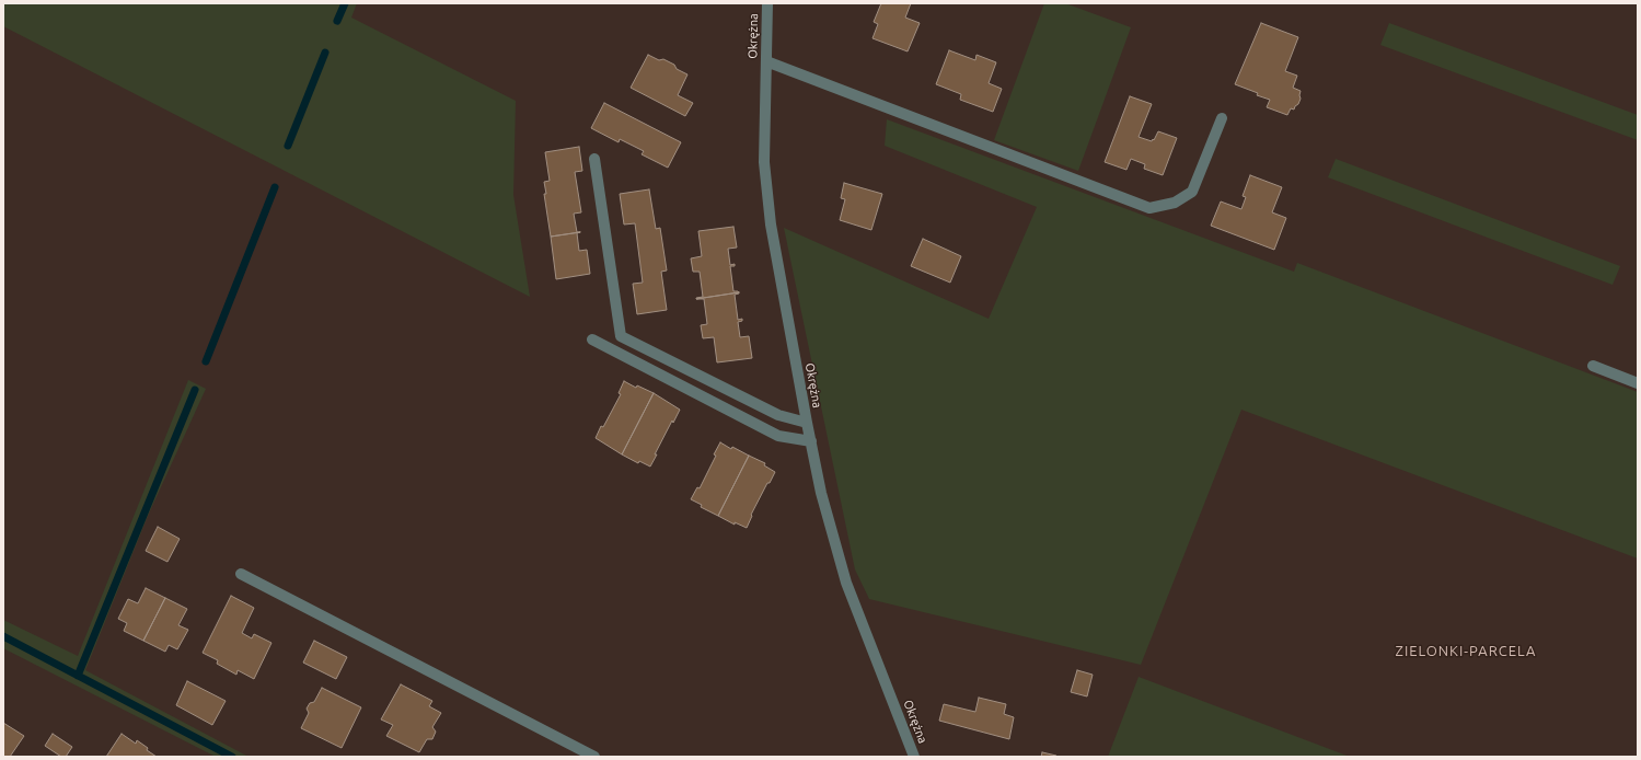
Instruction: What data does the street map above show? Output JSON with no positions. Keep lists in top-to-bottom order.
{
  "streets": {
    "street": ["Okrężna"]
  },
  "districts": ["ZIELONKI-PARCELA"]
}
